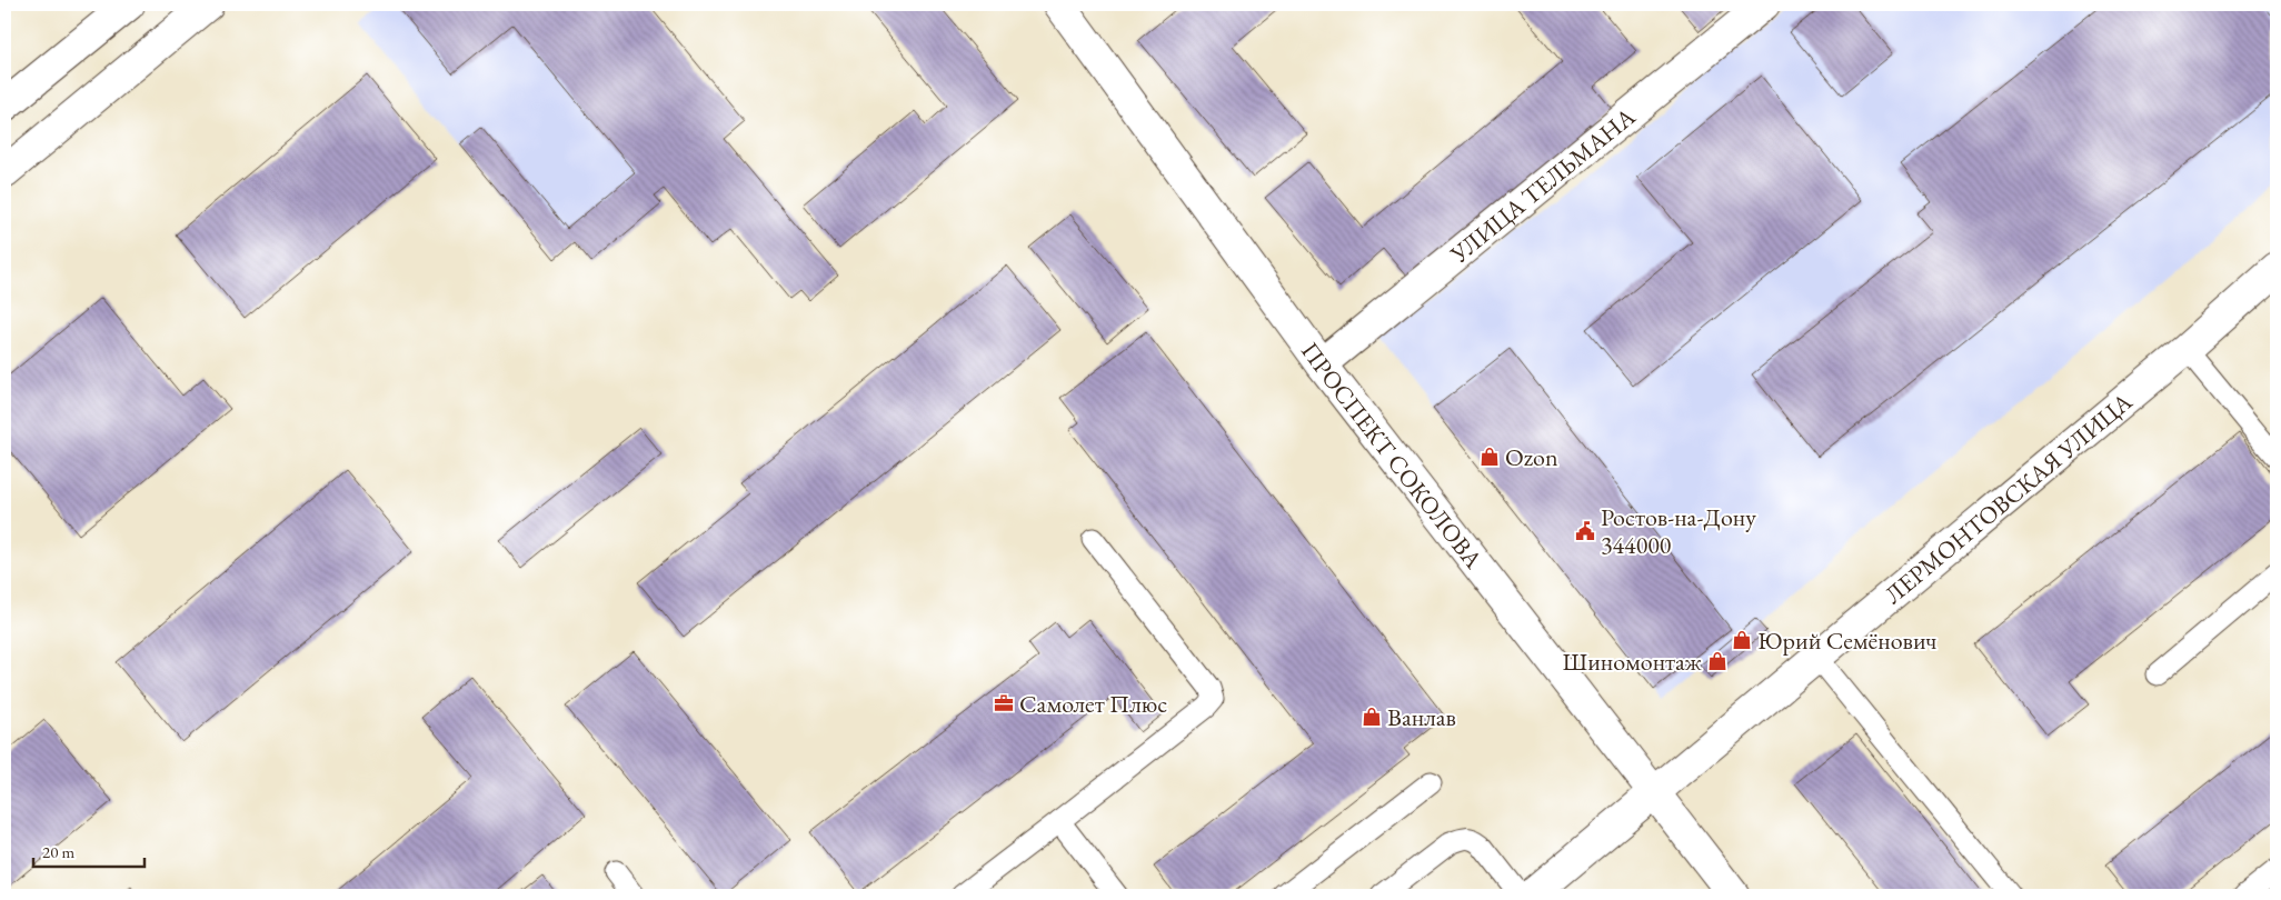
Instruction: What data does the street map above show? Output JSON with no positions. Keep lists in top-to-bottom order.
{
  "streets": {
    "main road": ["УЛИЦА ТЕЛЬМАНА", "ПРОСПЕКТ СОКОЛОВА", "ЛЕРМОНТОВСКАЯ УЛИЦА"]
  },
  "crossings": [
    ["УЛИЦА ТЕЛЬМАНА", "ПРОСПЕКТ СОКОЛОВА"],
    ["ПРОСПЕКТ СОКОЛОВА", "ЛЕРМОНТОВСКАЯ УЛИЦА"]
  ],
  "places": {
    "shop": [
      "Ozon",
      "Юрий Семёнович",
      "Шиномонтаж",
      "Ванлав"
    ],
    "public building": ["Ростов-на-Дону 344000"],
    "office": ["Самолет Плюс"]
  },
  "scale_bar": "20 m"
}
